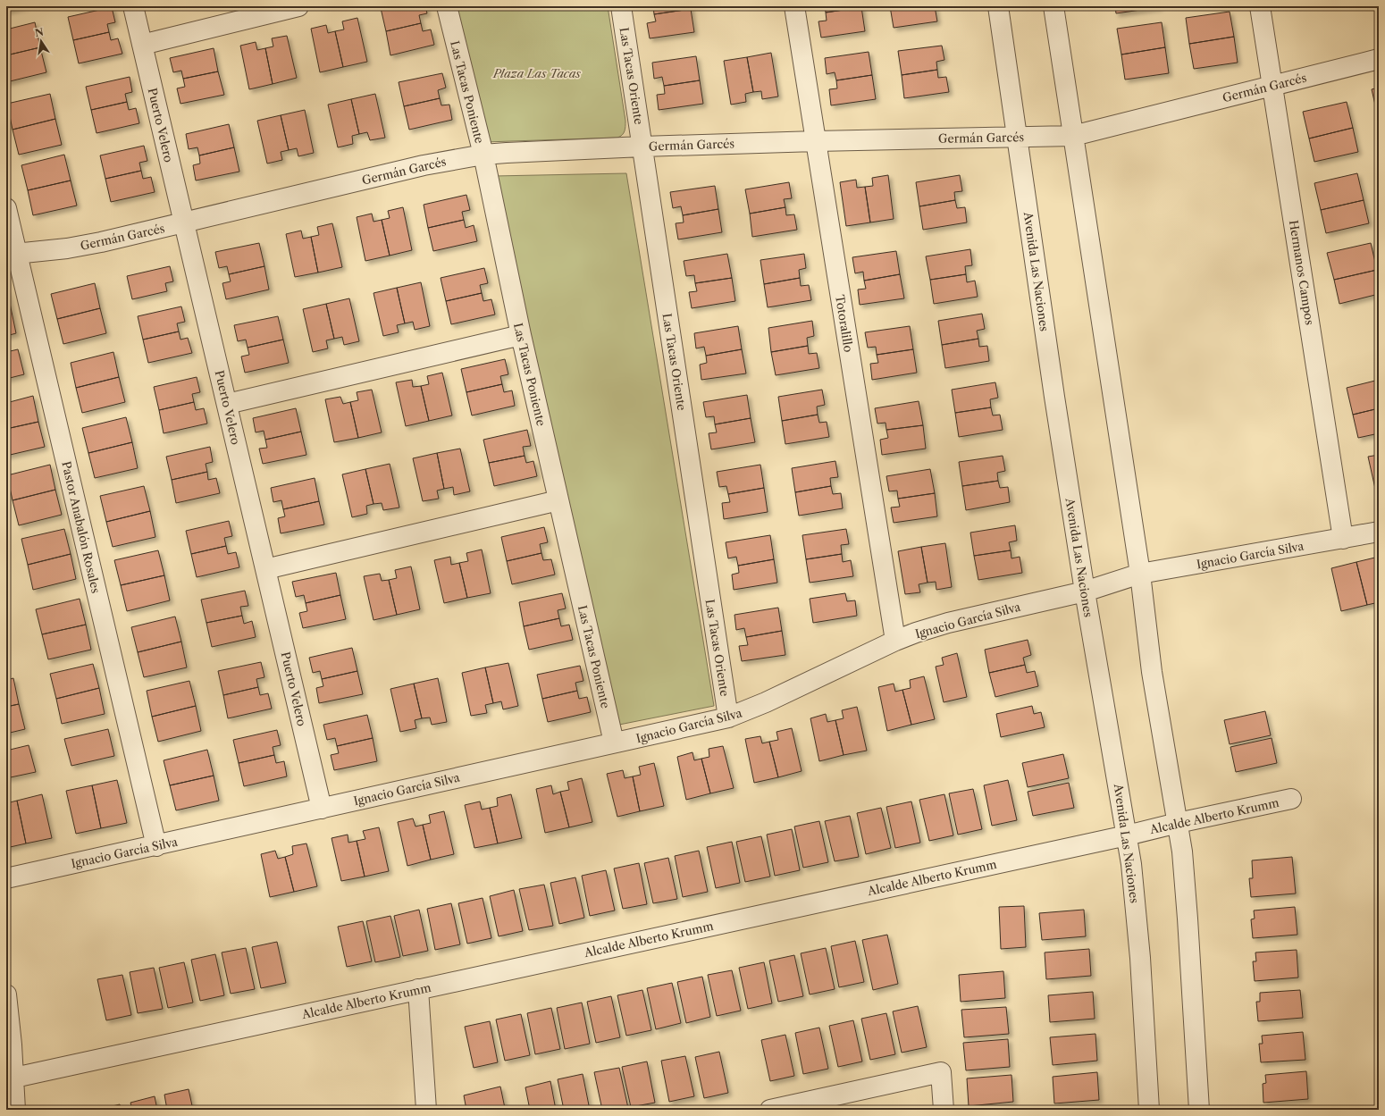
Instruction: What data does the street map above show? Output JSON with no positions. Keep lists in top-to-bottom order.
{
  "streets": {
    "street": [
      "Las Tacas Oriente",
      "Germán Garcés",
      "Las Tacas Poniente",
      "Puerto Velero",
      "Avenida Las Naciones",
      "Hermanos Campos",
      "Totoralillo",
      "Pastor Anabalón Rosales",
      "Ignacio García Silva",
      "Alcalde Alberto Krumm"
    ]
  },
  "crossings": [
    ["Las Tacas Oriente", "Germán Garcés"],
    ["Las Tacas Oriente", "Ignacio García Silva"],
    ["Germán Garcés", "Las Tacas Poniente"],
    ["Germán Garcés", "Puerto Velero"],
    ["Germán Garcés", "Avenida Las Naciones"],
    ["Germán Garcés", "Hermanos Campos"],
    ["Germán Garcés", "Totoralillo"],
    ["Germán Garcés", "Pastor Anabalón Rosales"],
    ["Las Tacas Poniente", "Ignacio García Silva"],
    ["Puerto Velero", "Ignacio García Silva"],
    ["Avenida Las Naciones", "Ignacio García Silva"],
    ["Avenida Las Naciones", "Alcalde Alberto Krumm"],
    ["Hermanos Campos", "Ignacio García Silva"],
    ["Totoralillo", "Ignacio García Silva"],
    ["Pastor Anabalón Rosales", "Ignacio García Silva"]
  ],
  "parks": ["Plaza Las Tacas"],
  "north": "top"
}
